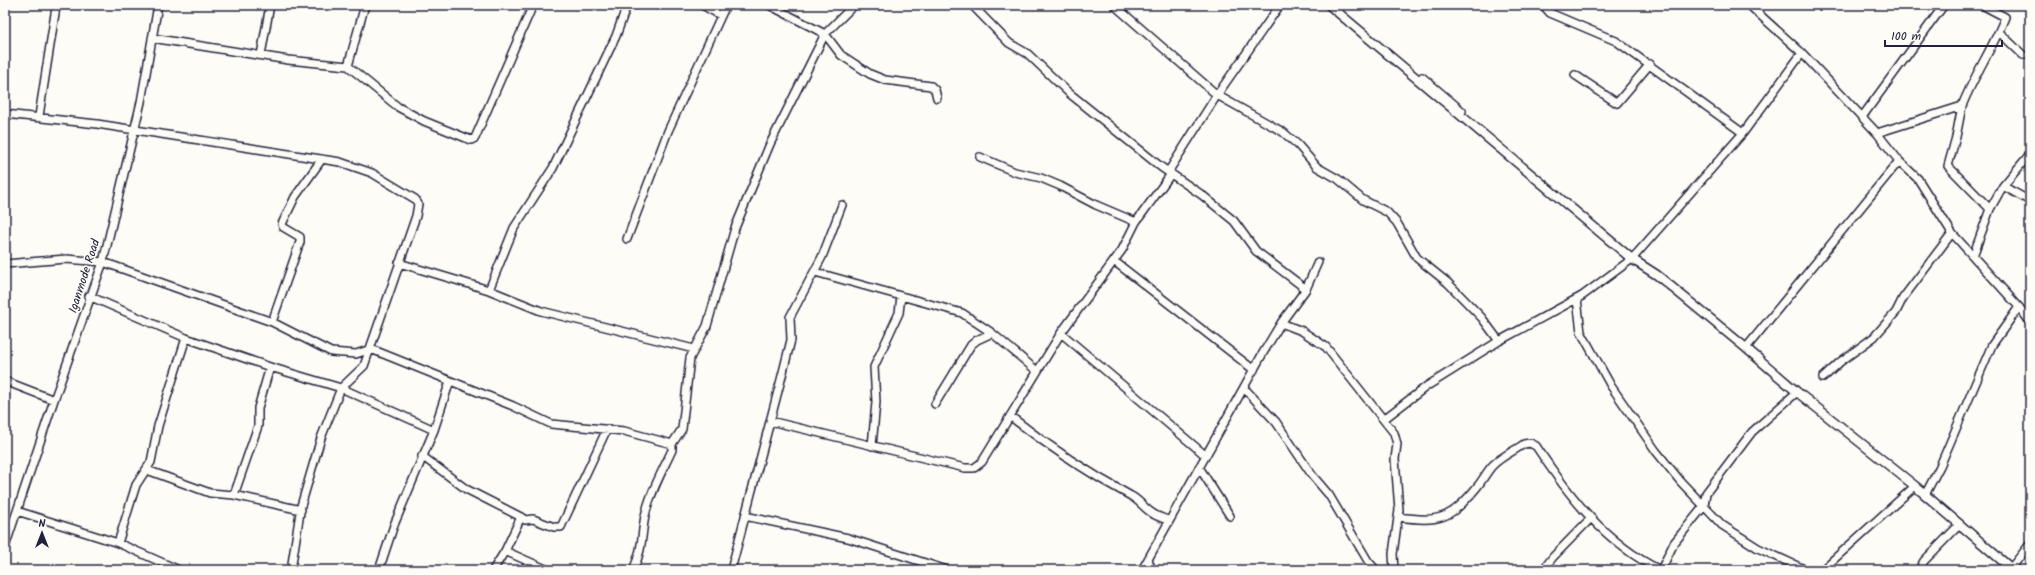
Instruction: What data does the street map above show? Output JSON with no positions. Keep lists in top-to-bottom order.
{
  "streets": {
    "street": ["Iganmode Road"]
  },
  "scale_bar": "100 m",
  "north": "top"
}
